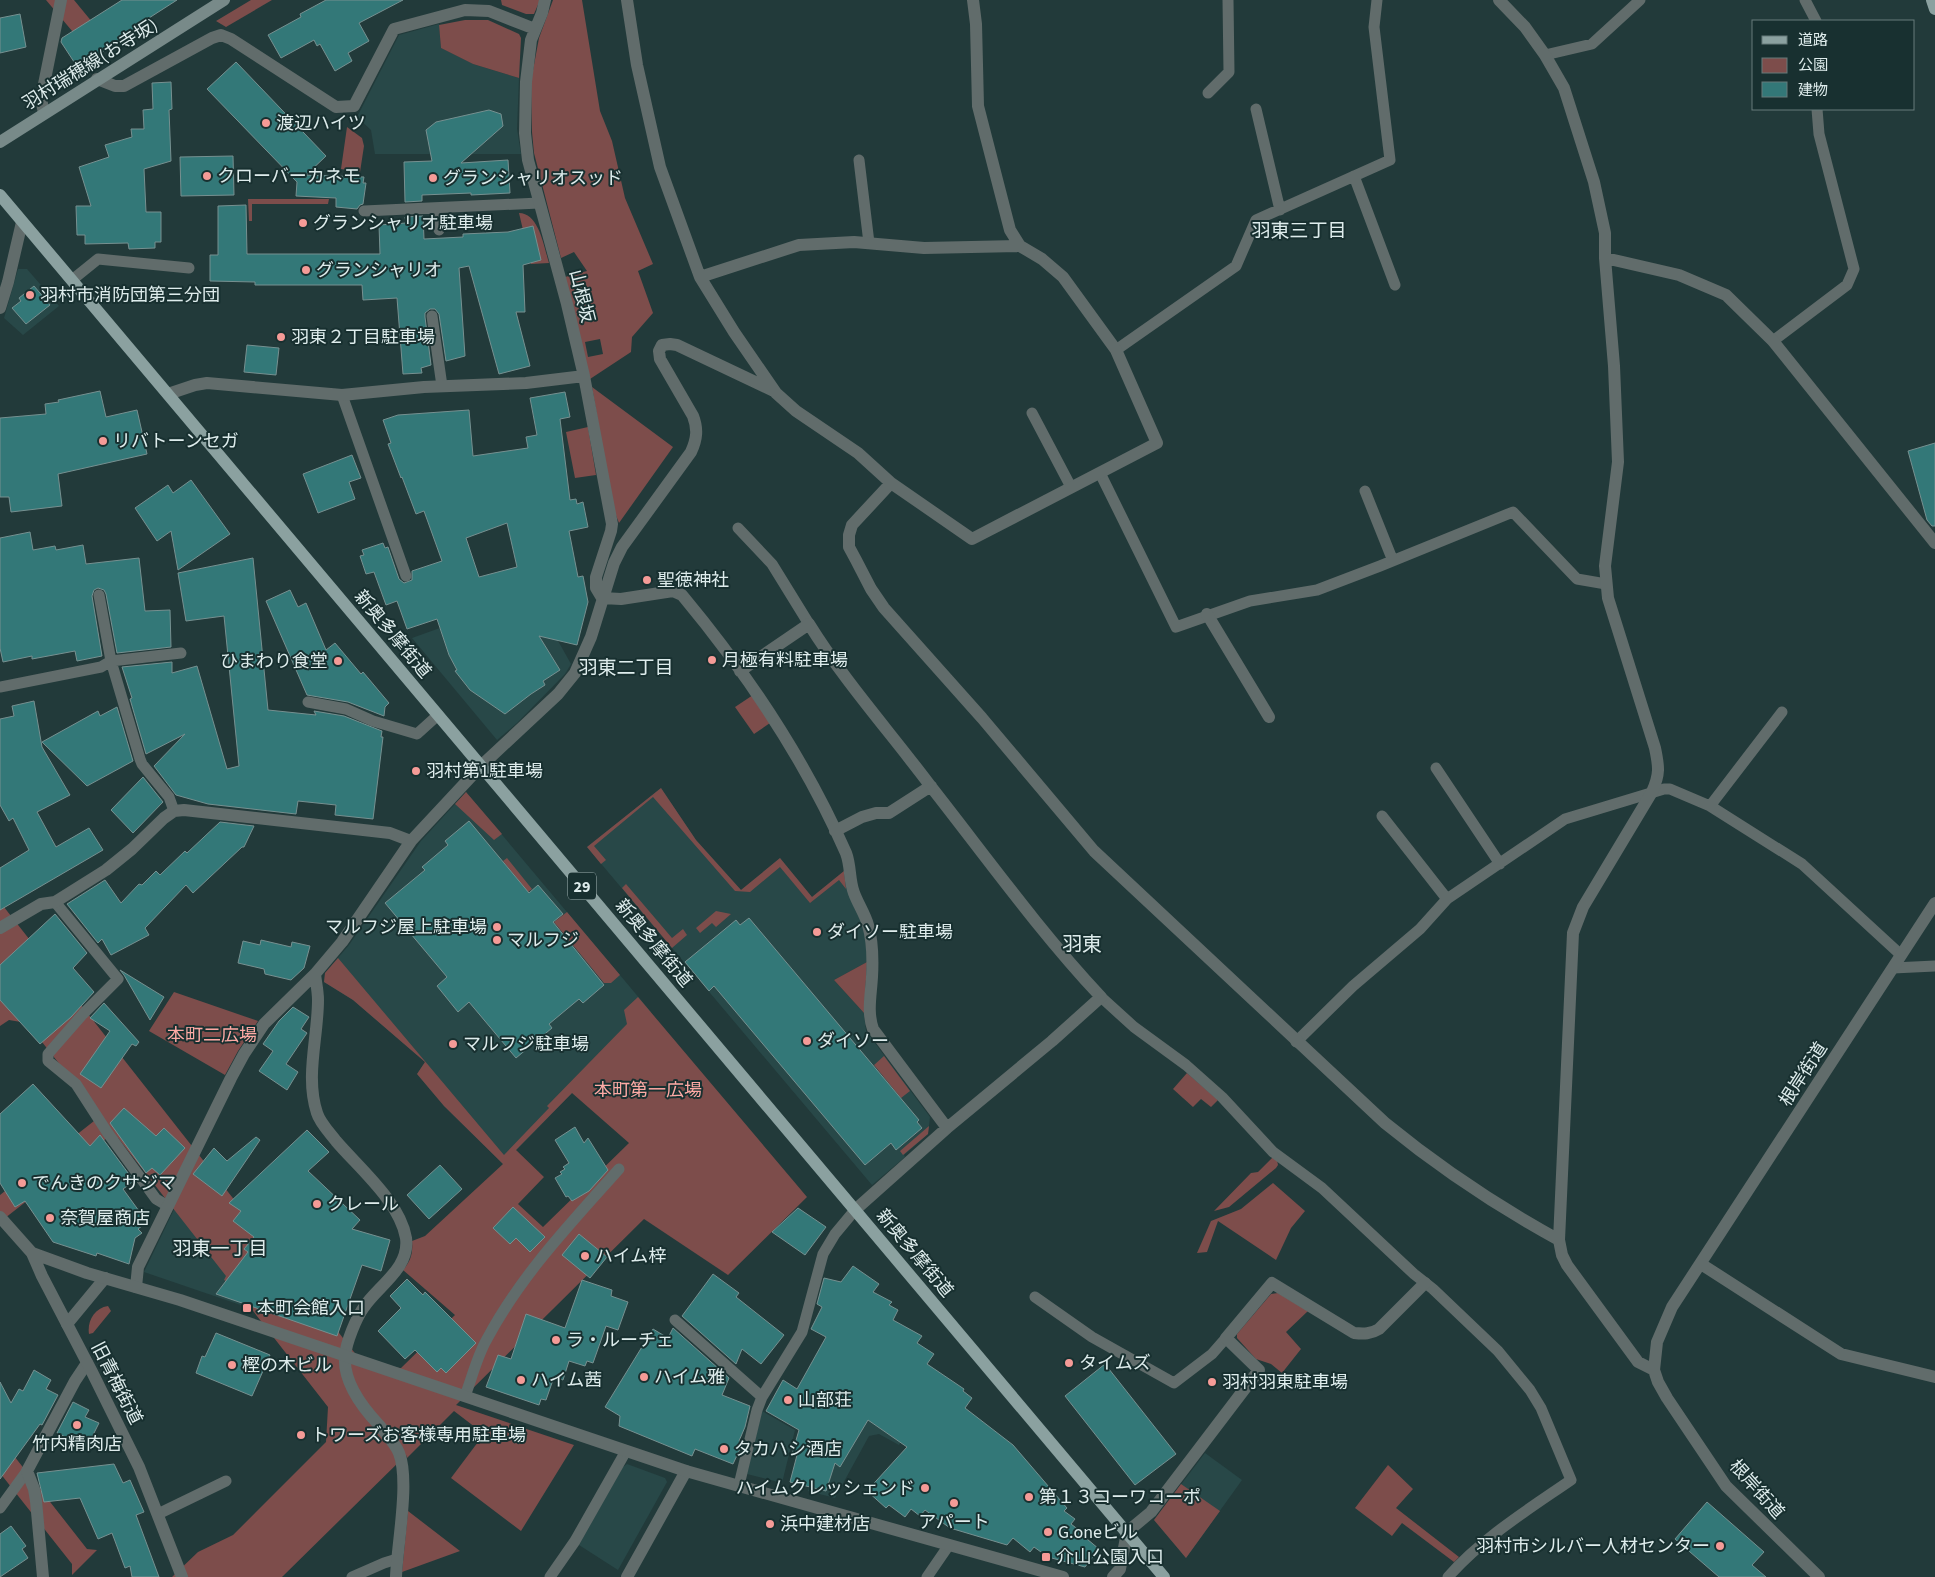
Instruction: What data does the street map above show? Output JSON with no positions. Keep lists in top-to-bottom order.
{
  "streets": {
    "main road": ["羽村瑞穂線(お寺坂)", "新奥多摩街道", "29"],
    "street": ["山根坂", "根岸街道", "旧青梅街道"]
  },
  "districts": [
    "羽東三丁目",
    "羽東二丁目",
    "羽東",
    "羽東一丁目"
  ],
  "parks": ["本町二広場", "本町第一広場"],
  "places": {
    "other": [
      "渡辺ハイツ",
      "クローバーカネモ",
      "グランシャリオスッド",
      "グランシャリオ駐車場",
      "グランシャリオ",
      "羽村市消防団第三分団",
      "羽東２丁目駐車場",
      "リバトーンセガ",
      "聖徳神社",
      "月極有料駐車場",
      "ひまわり食堂",
      "羽村第1駐車場",
      "マルフジ屋上駐車場",
      "ダイソー駐車場",
      "マルフジ",
      "ダイソー",
      "マルフジ駐車場",
      "でんきのクサジマ",
      "クレール",
      "奈賀屋商店",
      "ハイム梓",
      "ラ・ルーチェ",
      "タイムズ",
      "樫の木ビル",
      "ハイム雅",
      "ハイム茜",
      "羽村羽東駐車場",
      "山部荘",
      "竹内精肉店",
      "トワーズお客様専用駐車場",
      "タカハシ酒店",
      "ハイムクレッシェンド",
      "第１３コーワコーポ",
      "アパート",
      "浜中建材店",
      "G.oneビル",
      "羽村市シルバー人材センター"
    ],
    "transit": ["本町会館入口", "介山公園入口"]
  },
  "legend": ["道路", "公園", "建物"]
}
